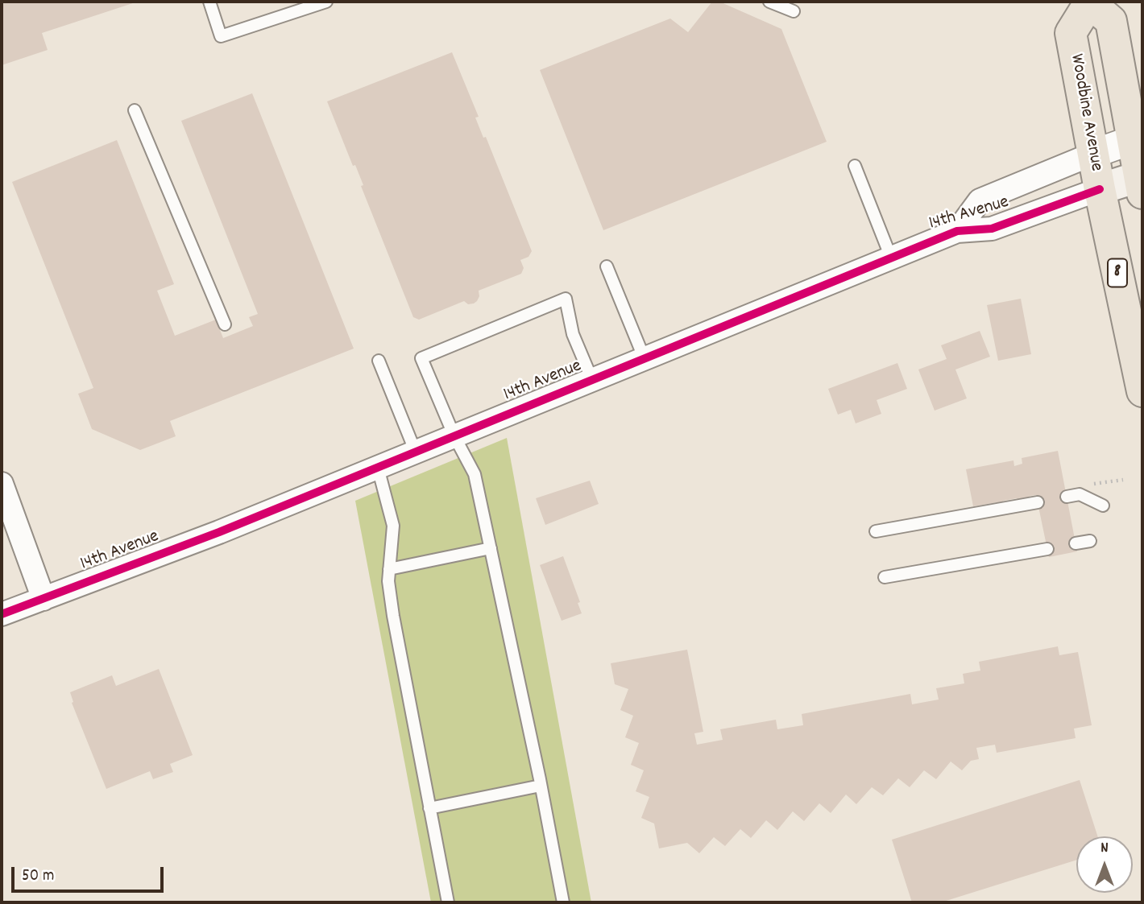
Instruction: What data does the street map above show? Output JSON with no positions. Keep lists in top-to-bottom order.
{
  "streets": {
    "main road": ["Woodbine Avenue", "14th Avenue", "8"]
  },
  "crossings": [
    ["Woodbine Avenue", "14th Avenue"]
  ],
  "scale_bar": "50 m",
  "north": "top"
}
